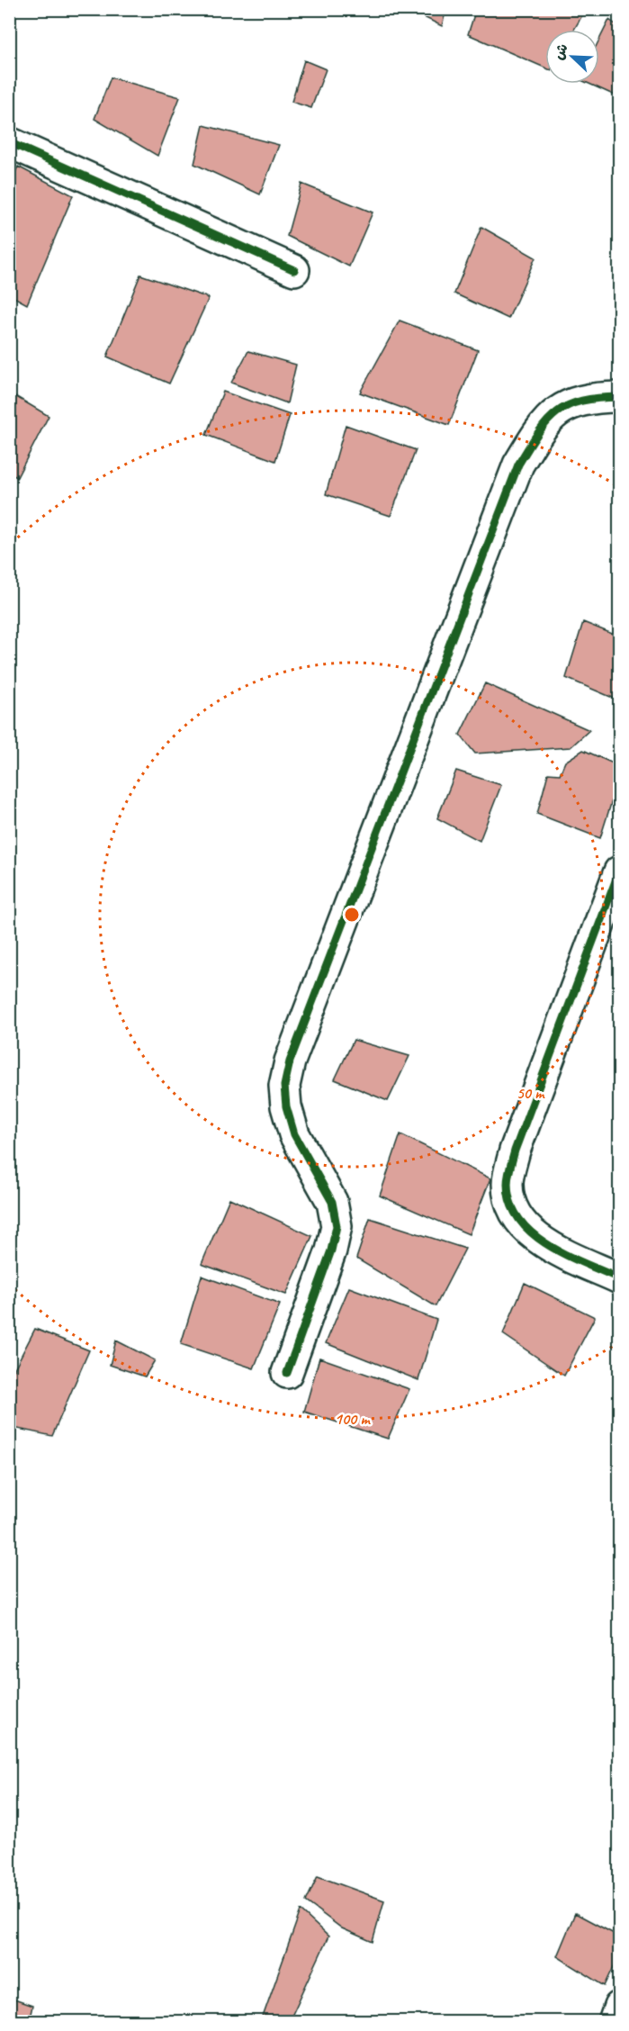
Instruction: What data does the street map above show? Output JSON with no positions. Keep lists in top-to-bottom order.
{
  "north": "top left",
  "rings": ["50 m", "100 m"]
}
